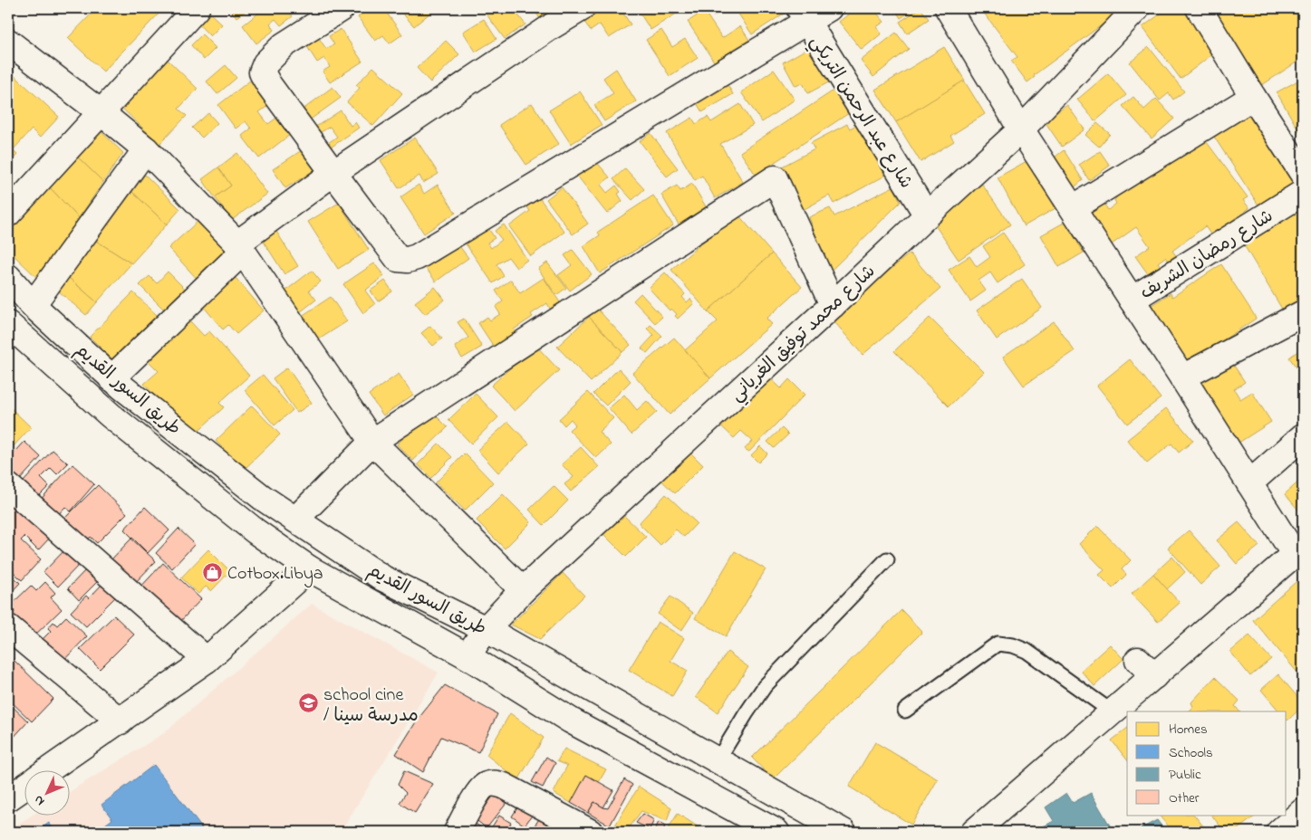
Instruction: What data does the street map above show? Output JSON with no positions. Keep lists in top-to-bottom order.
{
  "streets": {
    "street": [
      "شارع عبد الرحمن التريكي",
      "شارع رمضان الشريف",
      "شارع محمد توفيق الغرياني",
      "طريق السور القديم"
    ]
  },
  "crossings": [
    ["شارع عبد الرحمن التريكي", "شارع محمد توفيق الغرياني"],
    ["شارع محمد توفيق الغرياني", "طريق السور القديم"]
  ],
  "places": {
    "shop": ["Cotbox.Libya"],
    "school or university": ["school cine / مدرسة سينا"]
  },
  "legend": [
    "Homes",
    "Schools",
    "Public",
    "Other"
  ],
  "north": "bottom left"
}
